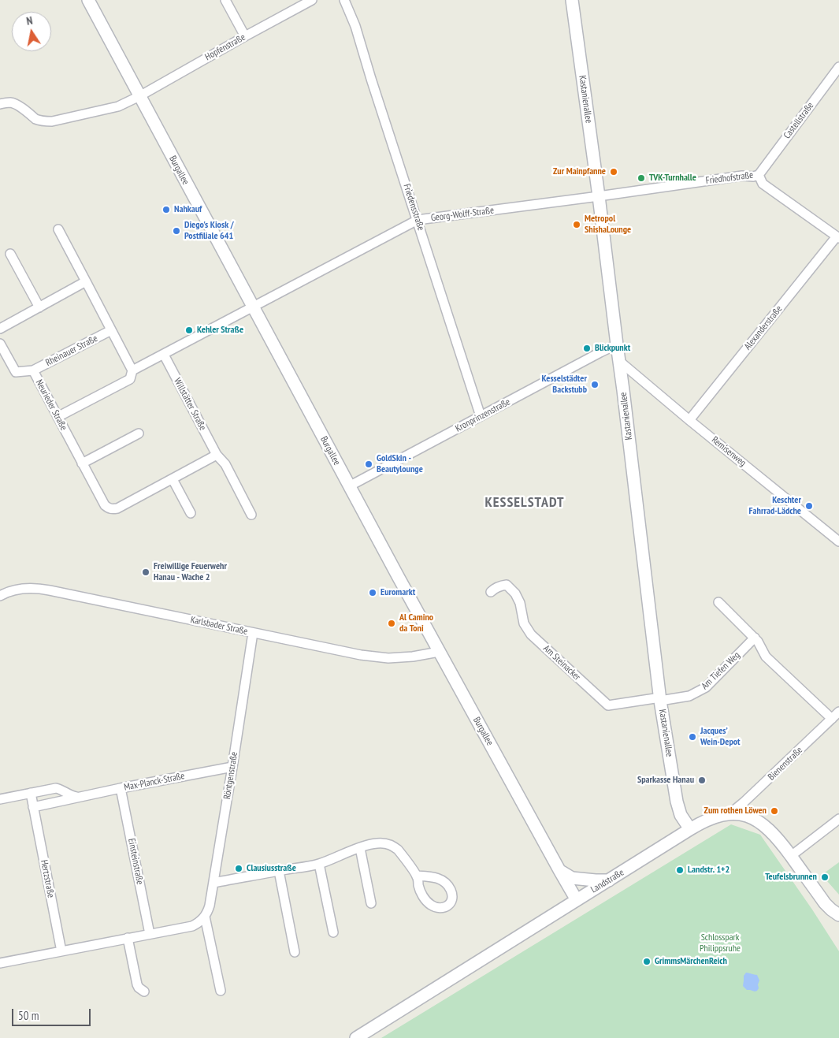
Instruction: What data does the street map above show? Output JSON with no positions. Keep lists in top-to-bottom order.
{
  "streets": {
    "street": [
      "Hopfenstraße",
      "Kastanienallee",
      "Castellstraße",
      "Burgallee",
      "Friedhofstraße",
      "Friedensstraße",
      "Georg-Wolff-Straße",
      "Alexanderstraße",
      "Rheinauer Straße",
      "Willstätter Straße",
      "Neurieder Straße",
      "Kronprinzenstraße",
      "Remisenweg",
      "Karlsbader Straße",
      "Am Steinacker",
      "Am Tiefen Weg",
      "Bienenstraße",
      "Röntgenstraße",
      "Max-Planck-Straße",
      "Einsteinstraße",
      "Hertzstraße",
      "Landstraße"
    ]
  },
  "crossings": [
    ["Hopfenstraße", "Burgallee"],
    ["Kastanienallee", "Friedhofstraße"],
    ["Kastanienallee", "Georg-Wolff-Straße"],
    ["Kastanienallee", "Kronprinzenstraße"],
    ["Kastanienallee", "Remisenweg"],
    ["Kastanienallee", "Am Steinacker"],
    ["Kastanienallee", "Am Tiefen Weg"],
    ["Kastanienallee", "Landstraße"],
    ["Castellstraße", "Friedhofstraße"],
    ["Burgallee", "Georg-Wolff-Straße"],
    ["Burgallee", "Kronprinzenstraße"],
    ["Burgallee", "Karlsbader Straße"],
    ["Burgallee", "Landstraße"],
    ["Friedhofstraße", "Georg-Wolff-Straße"],
    ["Friedhofstraße", "Alexanderstraße"],
    ["Friedensstraße", "Georg-Wolff-Straße"],
    ["Friedensstraße", "Kronprinzenstraße"],
    ["Alexanderstraße", "Remisenweg"],
    ["Rheinauer Straße", "Neurieder Straße"],
    ["Karlsbader Straße", "Röntgenstraße"],
    ["Am Steinacker", "Am Tiefen Weg"],
    ["Bienenstraße", "Landstraße"],
    ["Röntgenstraße", "Max-Planck-Straße"],
    ["Max-Planck-Straße", "Einsteinstraße"],
    ["Max-Planck-Straße", "Hertzstraße"]
  ],
  "districts": ["KESSELSTADT"],
  "parks": ["Schlosspark Philippsruhe"],
  "places": [
    "Zur Mainpfanne",
    "TVK-Turnhalle",
    "Nahkauf",
    "Metropol ShishaLounge",
    "Diego's Kiosk / Postfiliale 641",
    "Kehler Straße",
    "Blickpunkt",
    "Kesselstädter Backstubb",
    "GoldSkin - Beautylounge",
    "Keschter Fahrrad-Lädche",
    "Freiwillige Feuerwehr Hanau - Wache 2",
    "Euromarkt",
    "Al Camino da Toni",
    "Jacques’ Wein-Depot",
    "Sparkasse Hanau",
    "Zum rothen Löwen",
    "Clausiusstraße",
    "Landstr. 1+2",
    "Teufelsbrunnen",
    "GrimmsMärchenReich"
  ],
  "scale_bar": "50 m",
  "north": "top"
}
